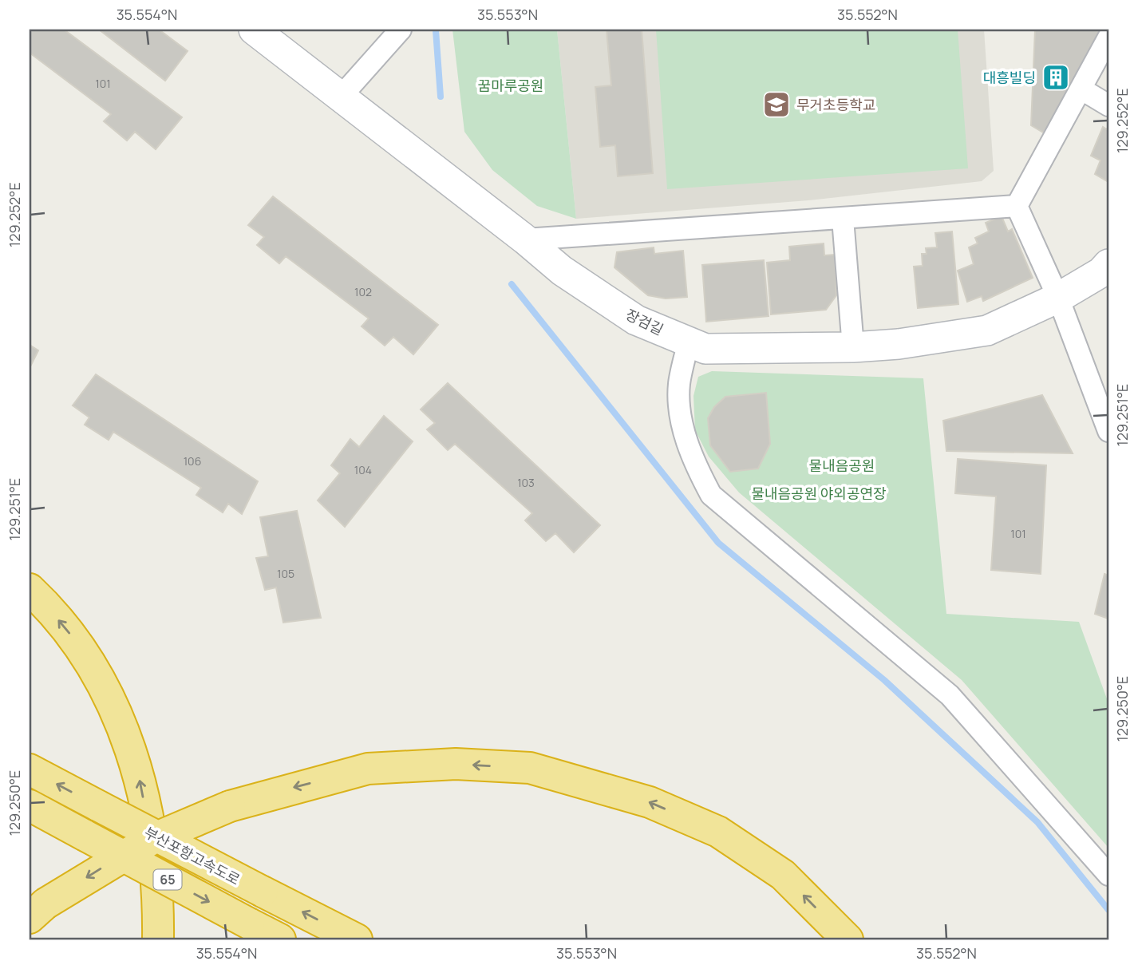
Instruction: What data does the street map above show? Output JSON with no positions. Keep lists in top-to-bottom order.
{
  "streets": {
    "highway": ["부산포항고속도로", "65"],
    "main road": ["장검길"]
  },
  "parks": ["꿈마루공원", "물내음공원", "물내음공원 야외공연장"],
  "places": {
    "building": ["대흥빌딩"],
    "school or university": ["무거초등학교"]
  },
  "house_numbers": [
    "101",
    "102",
    "106",
    "104",
    "103",
    "101",
    "105"
  ],
  "coordinates": [
    "35.554°N",
    "35.553°N",
    "35.552°N",
    "129.252°E",
    "129.251°E",
    "129.250°E"
  ]
}
